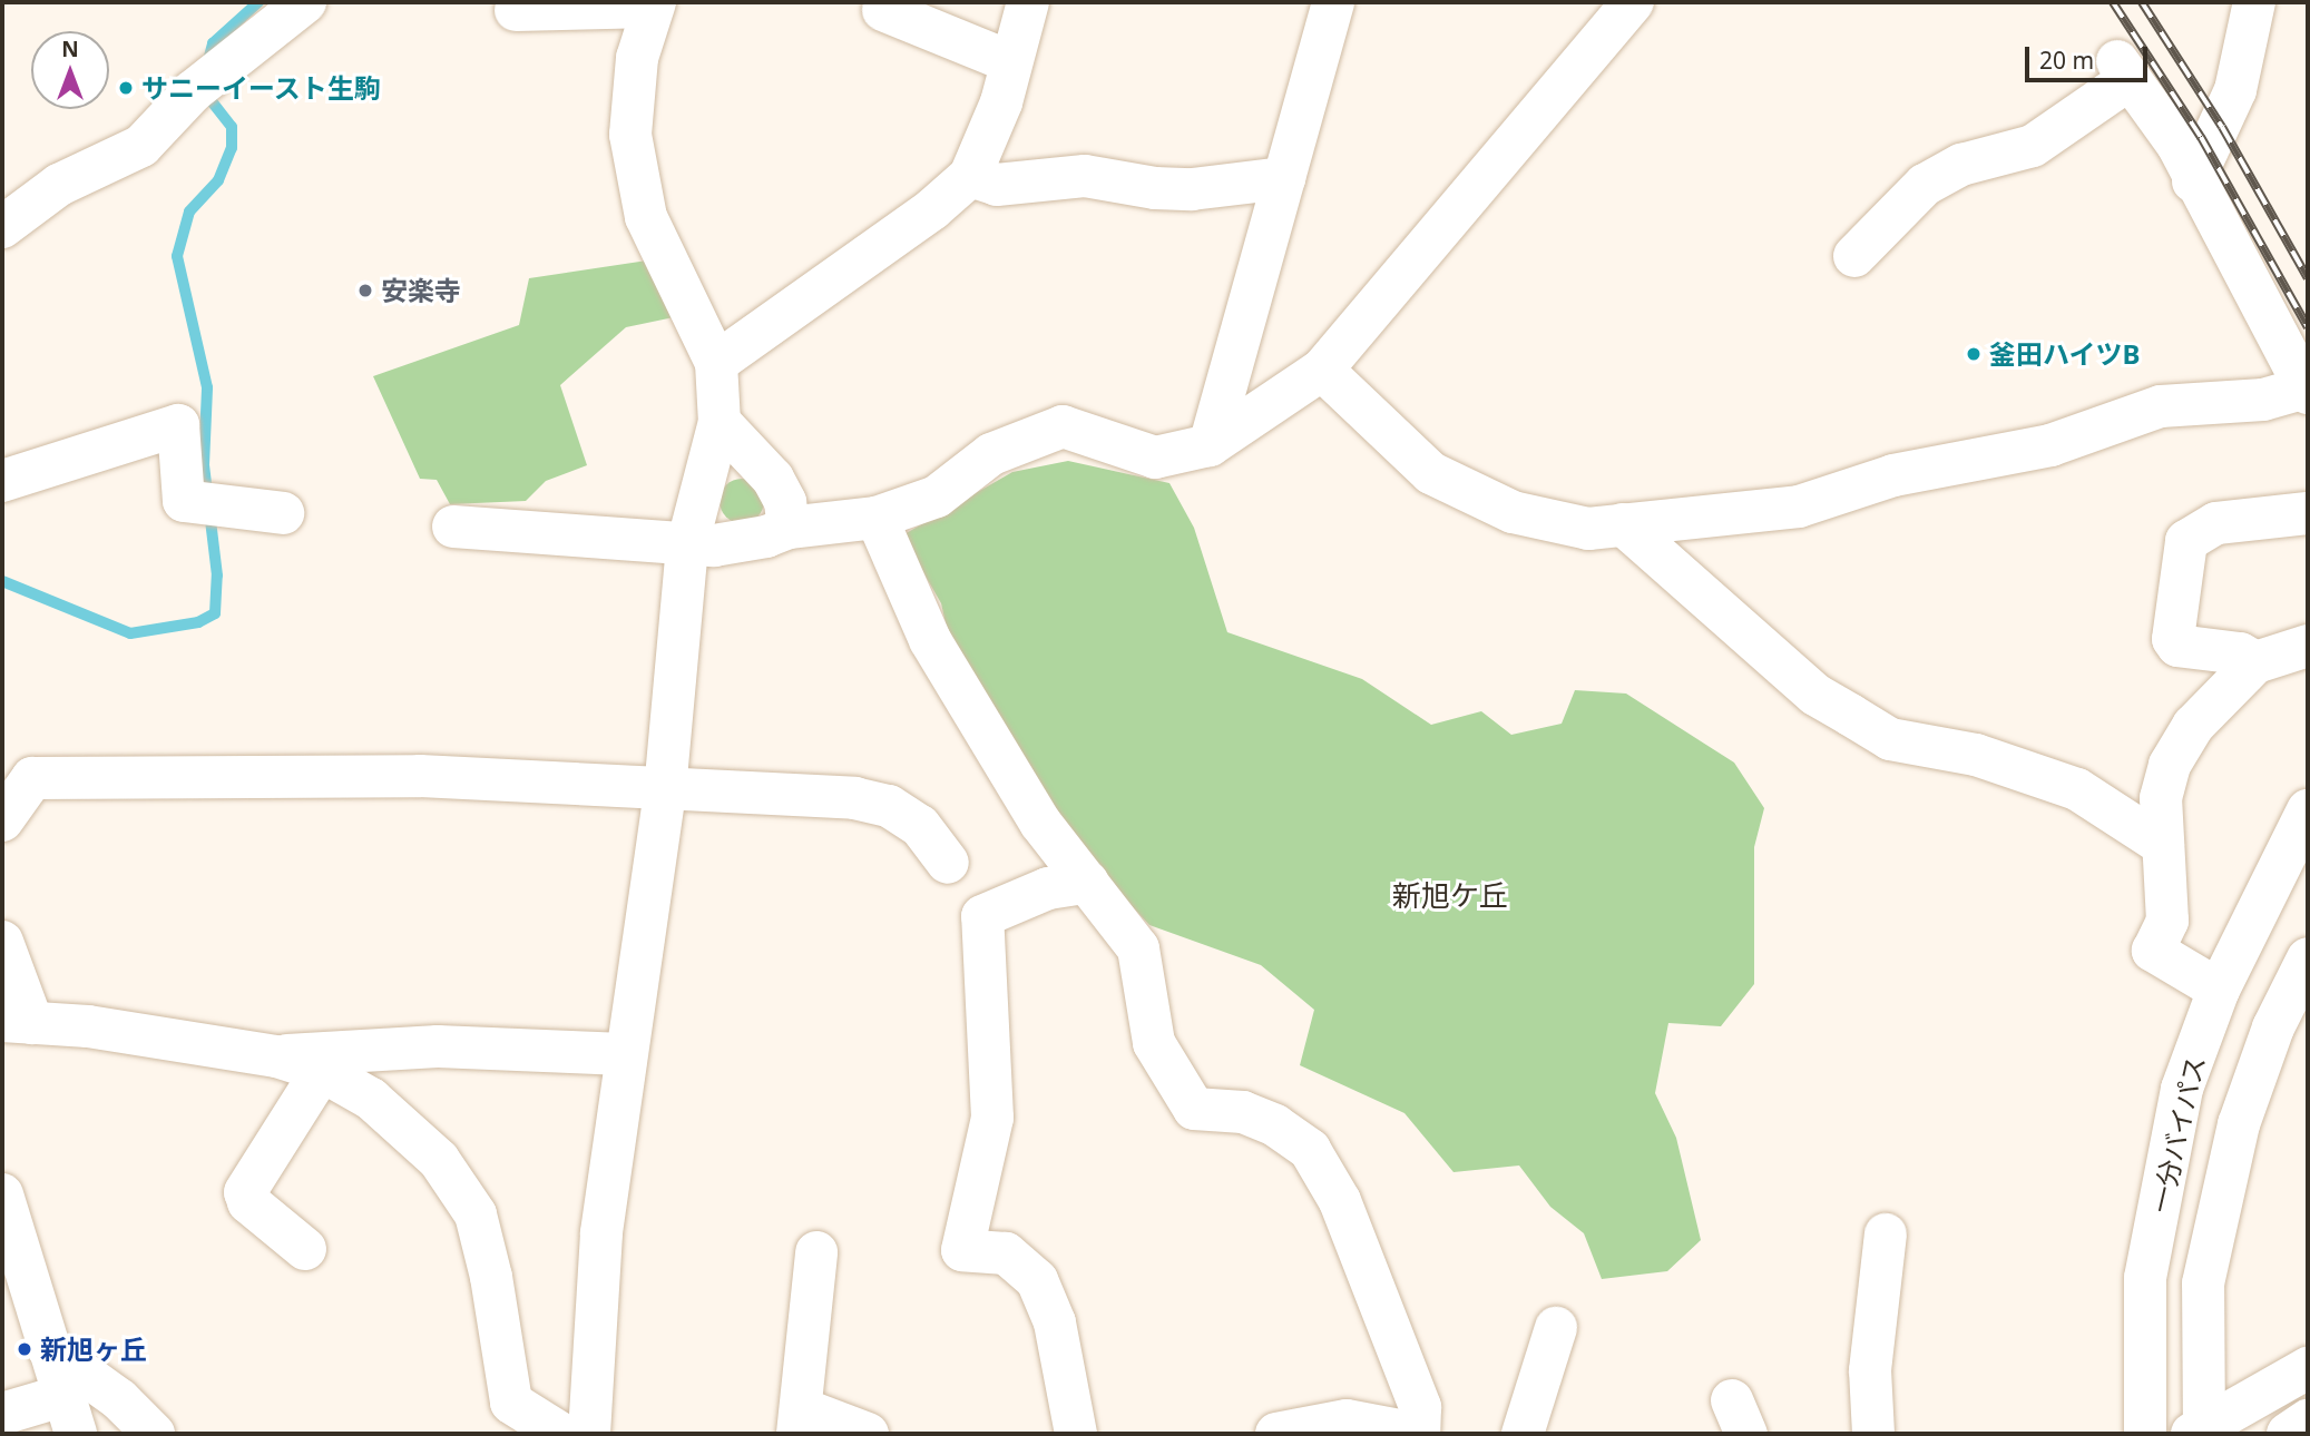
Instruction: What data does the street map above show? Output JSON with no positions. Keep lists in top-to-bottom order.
{
  "streets": {
    "main road": ["一分バイパス"]
  },
  "districts": ["新旭ケ丘"],
  "places": [
    "サニーイースト生駒",
    "安楽寺",
    "釜田ハイツB",
    "新旭ヶ丘"
  ],
  "scale_bar": "20 m",
  "north": "top"
}
